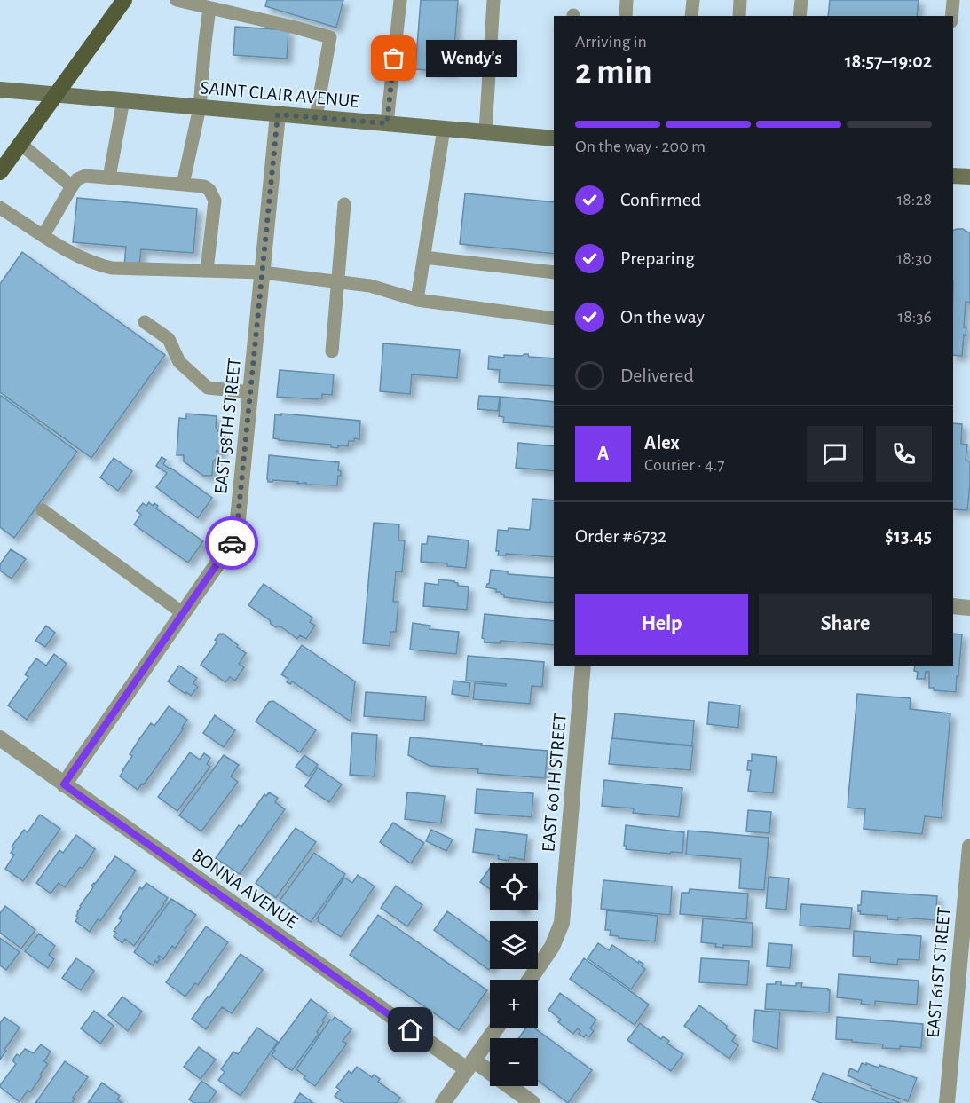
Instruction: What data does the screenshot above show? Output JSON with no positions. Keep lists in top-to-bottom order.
{
  "streets": {
    "main road": ["SAINT CLAIR AVENUE"],
    "street": [
      "EAST 58TH STREET",
      "EAST 60TH STREET",
      "BONNA AVENUE",
      "EAST 61ST STREET"
    ]
  },
  "crossings": [
    ["SAINT CLAIR AVENUE", "EAST 58TH STREET"],
    ["EAST 58TH STREET", "BONNA AVENUE"]
  ],
  "places": ["Wendy's"],
  "page": {
    "heading": ["2 min", "Arriving in", "18:57–19:02"],
    "panel": [
      "Alex",
      "Courier · 4.7",
      "Order #6732",
      "$13.45"
    ],
    "bubble": "Wendy's",
    "bar": "On the way · 200 m",
    "list": [
      ["Confirmed", "18:28"],
      ["Preparing", "18:30"],
      ["On the way", "18:36"],
      "Delivered"
    ],
    "round": "A",
    "buttons": ["Help", "Share"],
    "map_buttons": ["+", "−"]
  }
}
